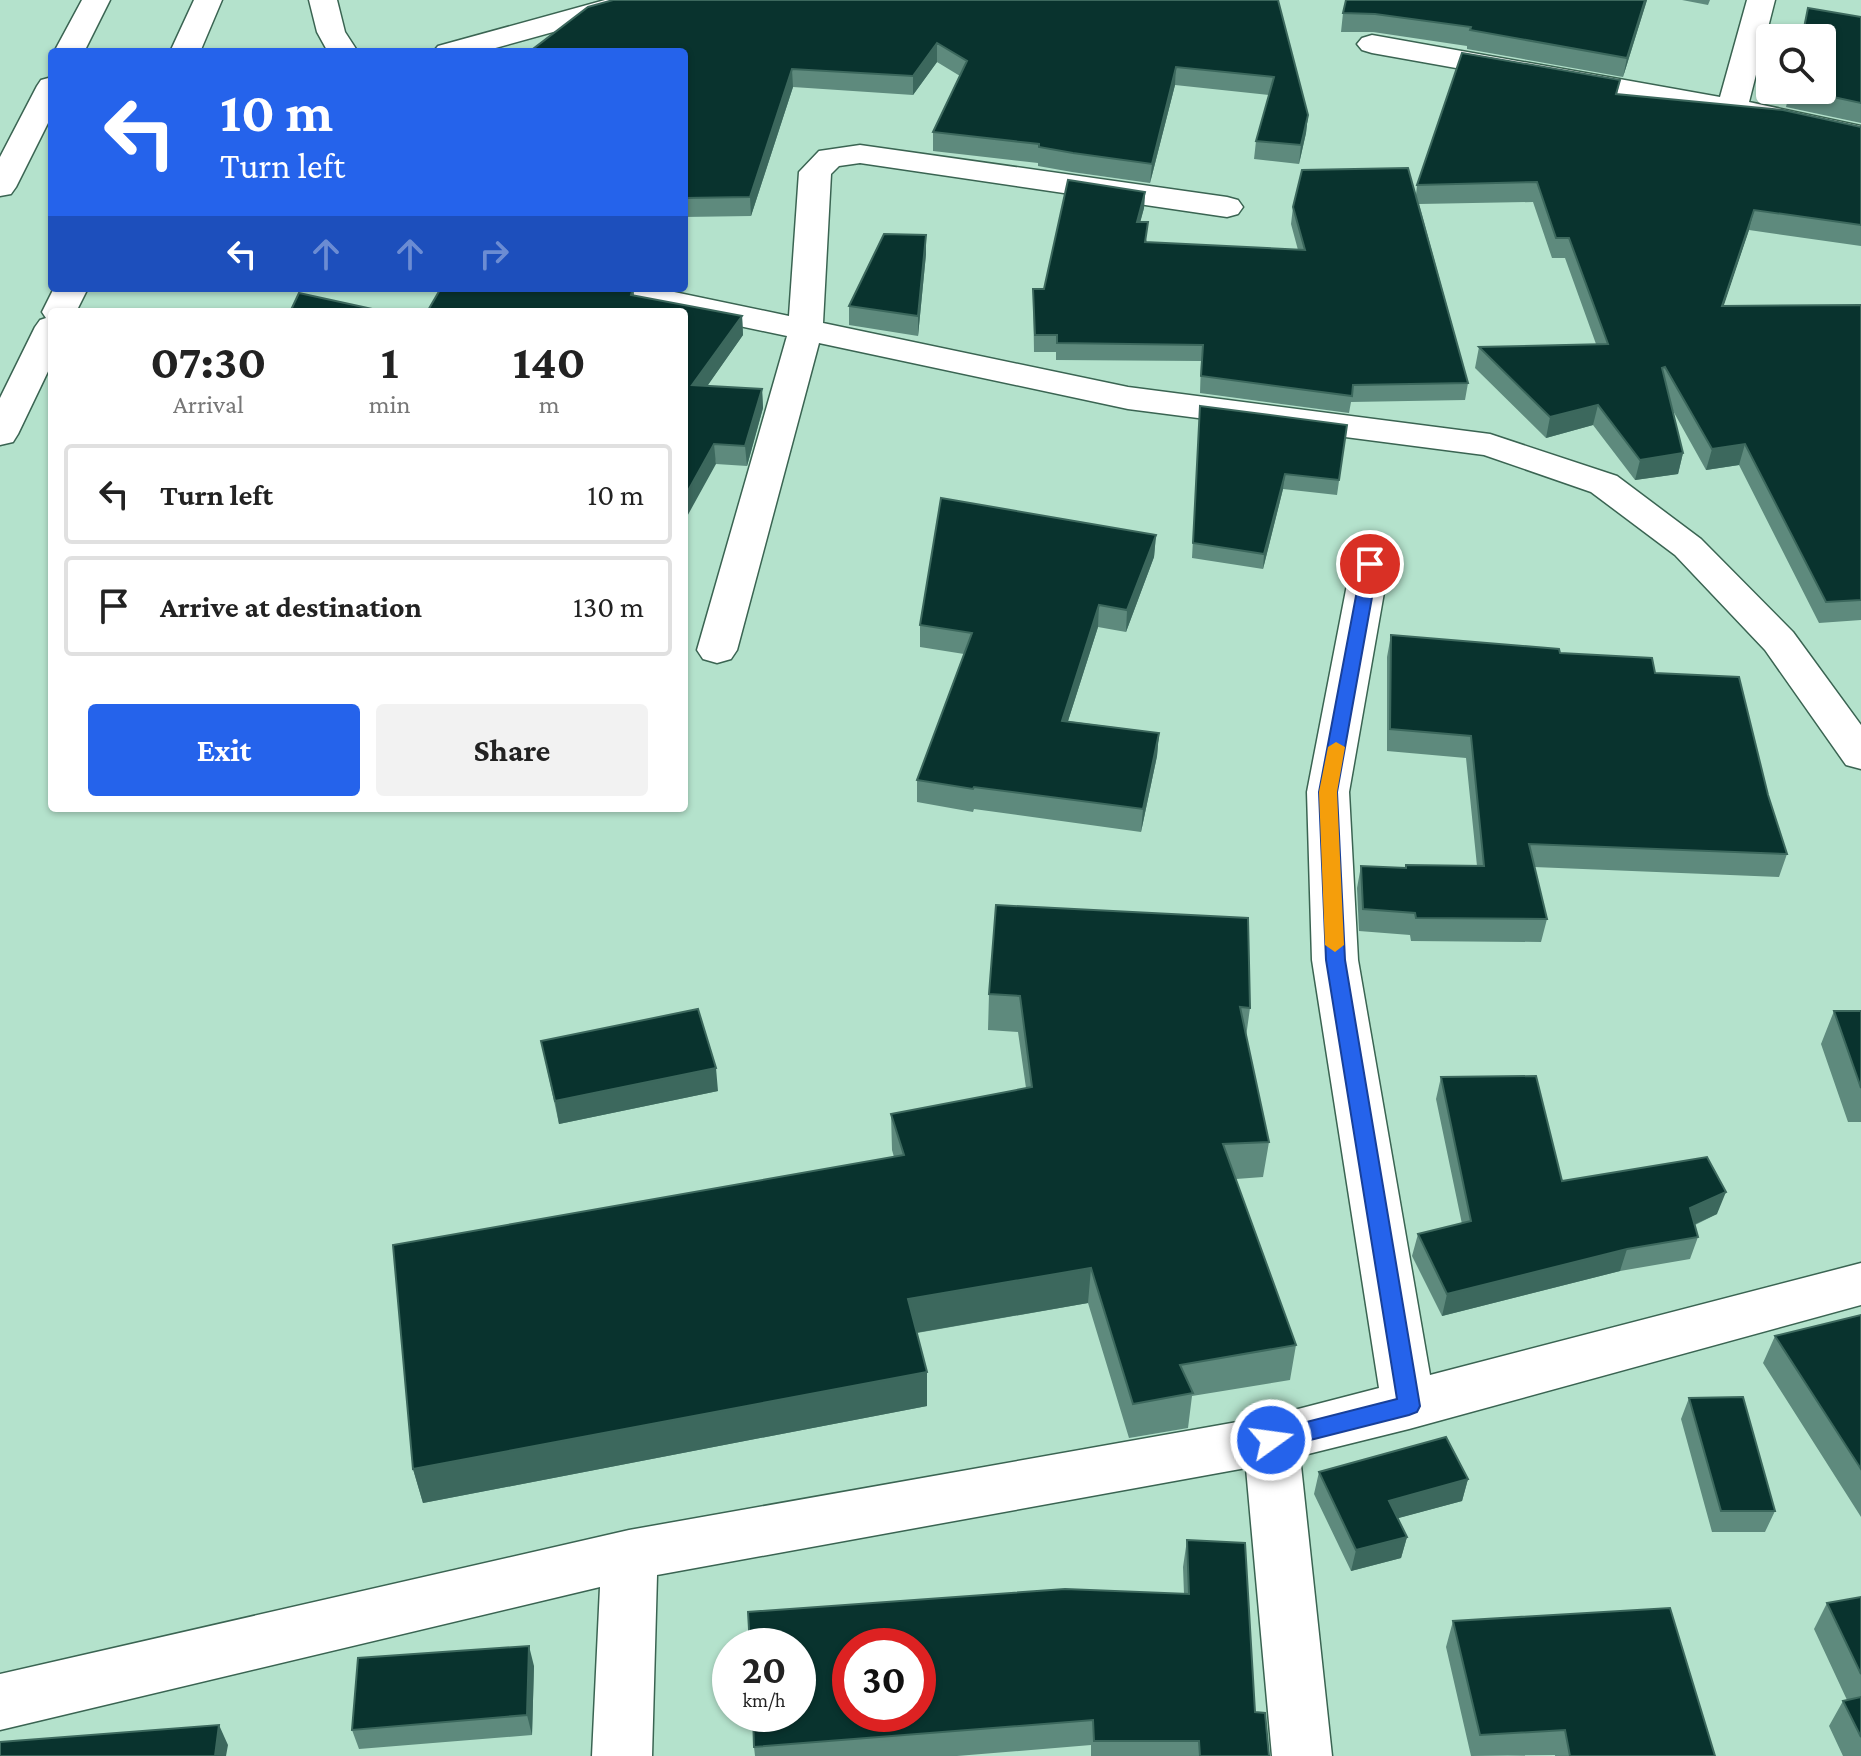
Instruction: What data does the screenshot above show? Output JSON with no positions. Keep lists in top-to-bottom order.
{
  "page": {
    "turn": ["10 m", "Turn left"],
    "eta": [
      "07:30",
      "Arrival",
      "1",
      "min",
      "140",
      "m"
    ],
    "list": [
      {
        "name": "Turn left",
        "value": "10 m"
      },
      {
        "name": "Arrive at destination",
        "value": "130 m"
      }
    ],
    "buttons": ["Exit", "Share"],
    "speed": "20 km/h",
    "limit": "30"
  }
}
